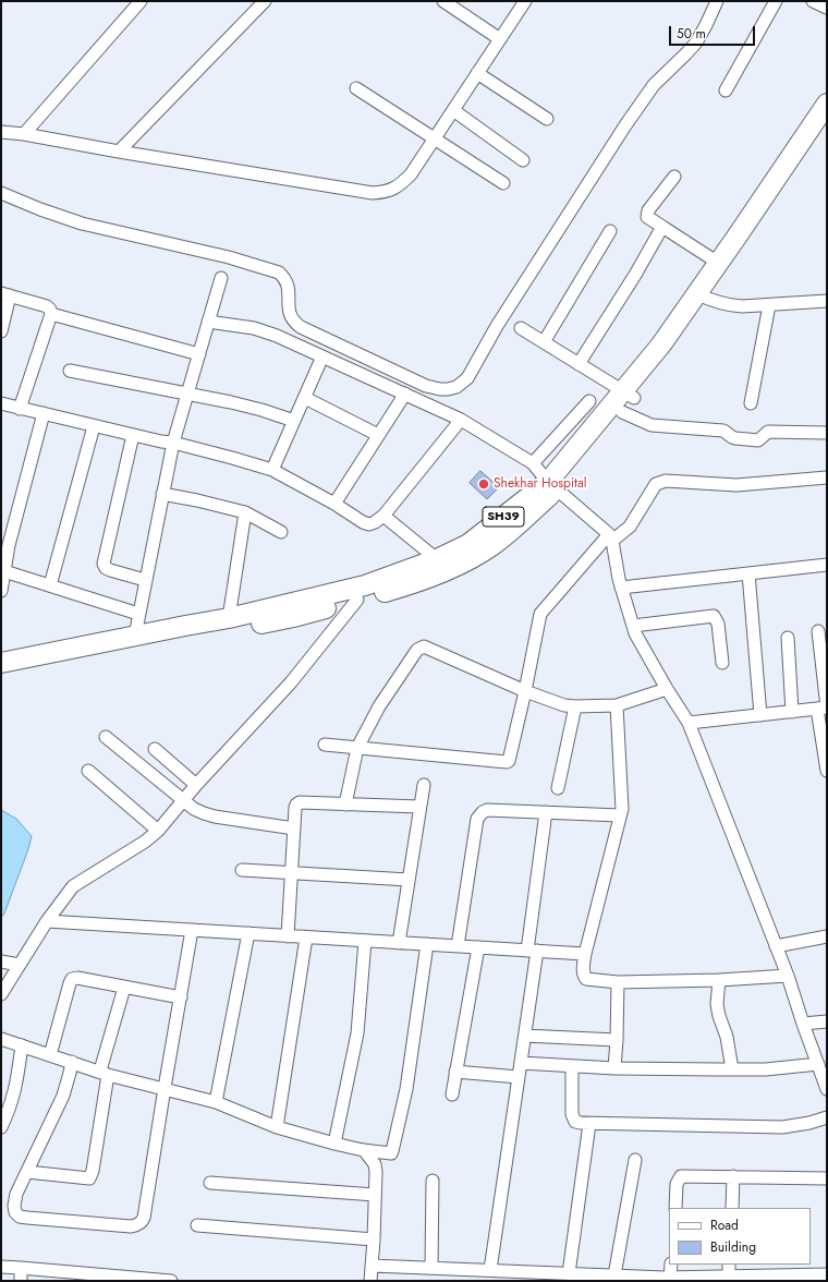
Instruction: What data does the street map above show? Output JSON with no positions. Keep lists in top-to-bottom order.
{
  "streets": {
    "main road": ["SH39"]
  },
  "places": ["Shekhar Hospital"],
  "legend": ["Road", "Building"],
  "scale_bar": "50 m"
}
